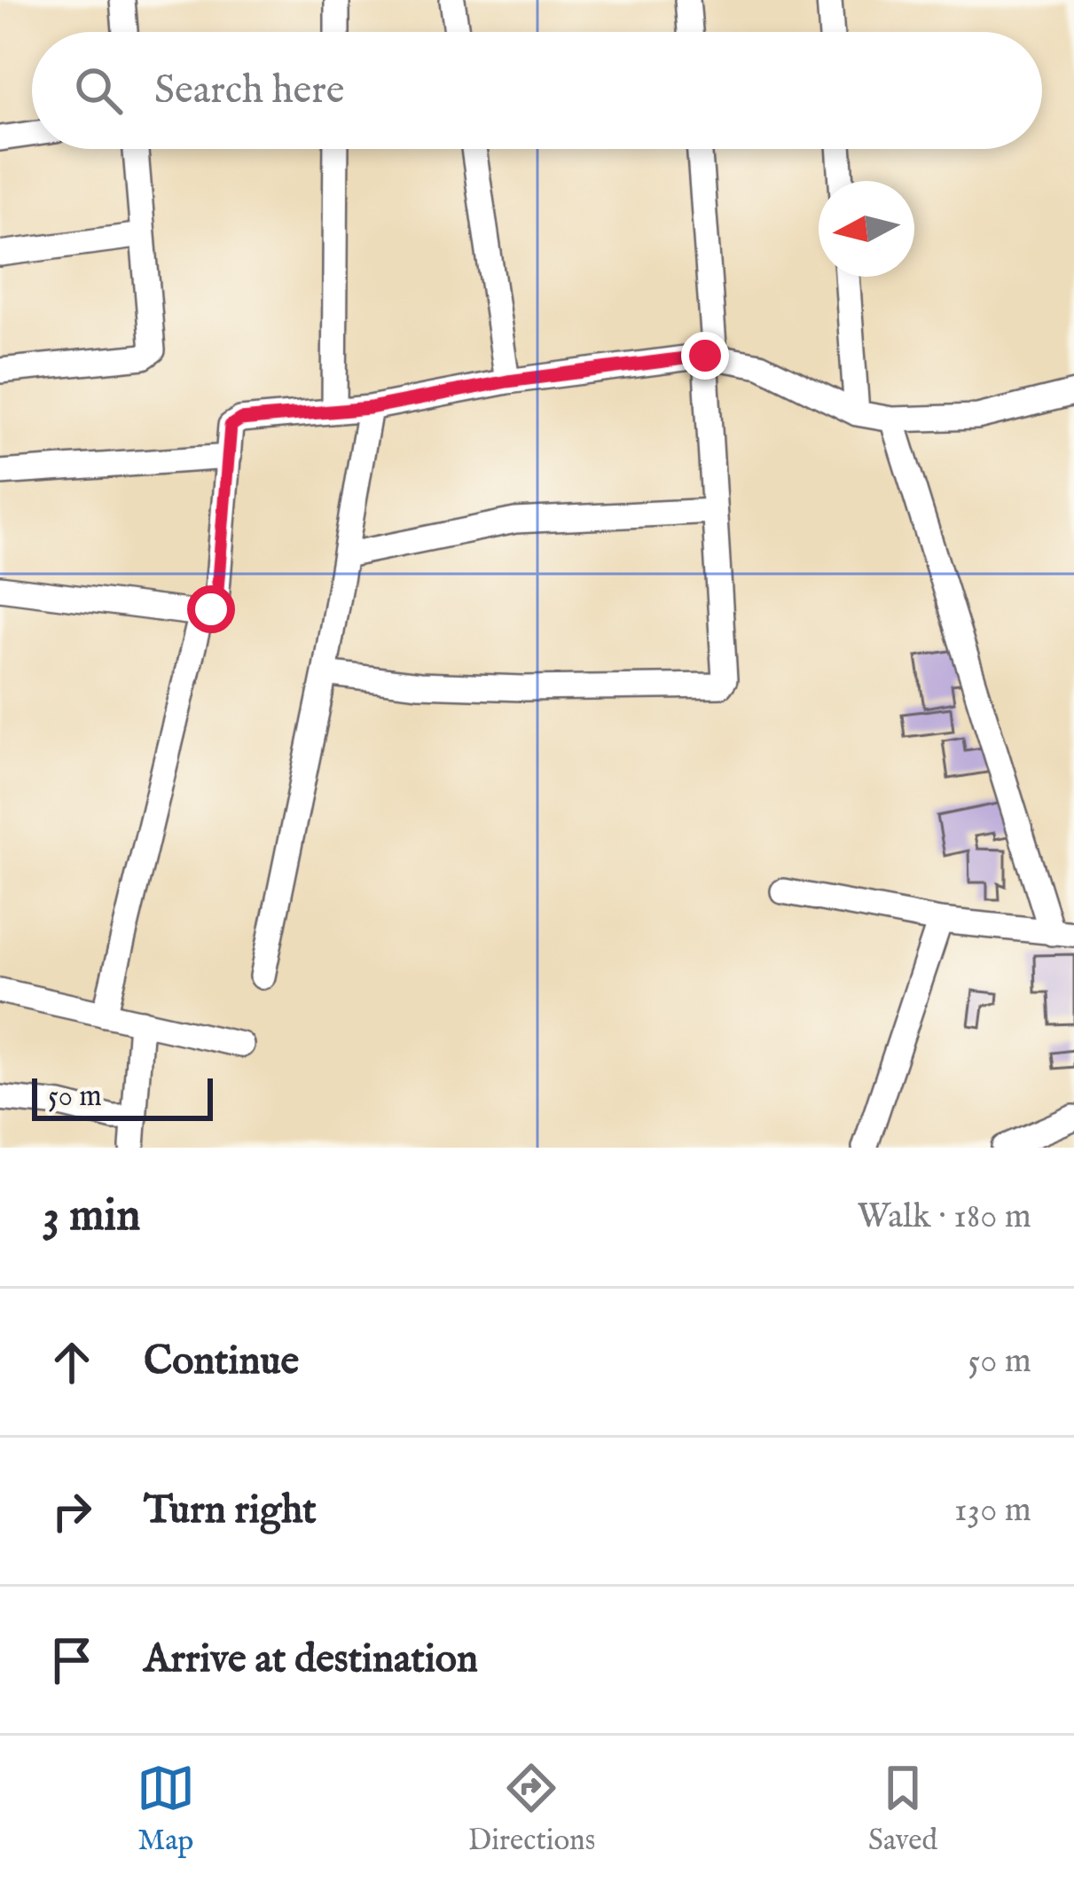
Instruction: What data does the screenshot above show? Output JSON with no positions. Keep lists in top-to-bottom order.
{
  "scale_bar": "50 m",
  "north": "left",
  "page": {
    "search": "Search here",
    "scale": "50 m",
    "heading": ["3 min", "Walk · 180 m"],
    "list": [
      ["Continue", "50 m"],
      ["Turn right", "130 m"],
      "Arrive at destination"
    ],
    "nav": ["Map", "Directions", "Saved"]
  }
}
